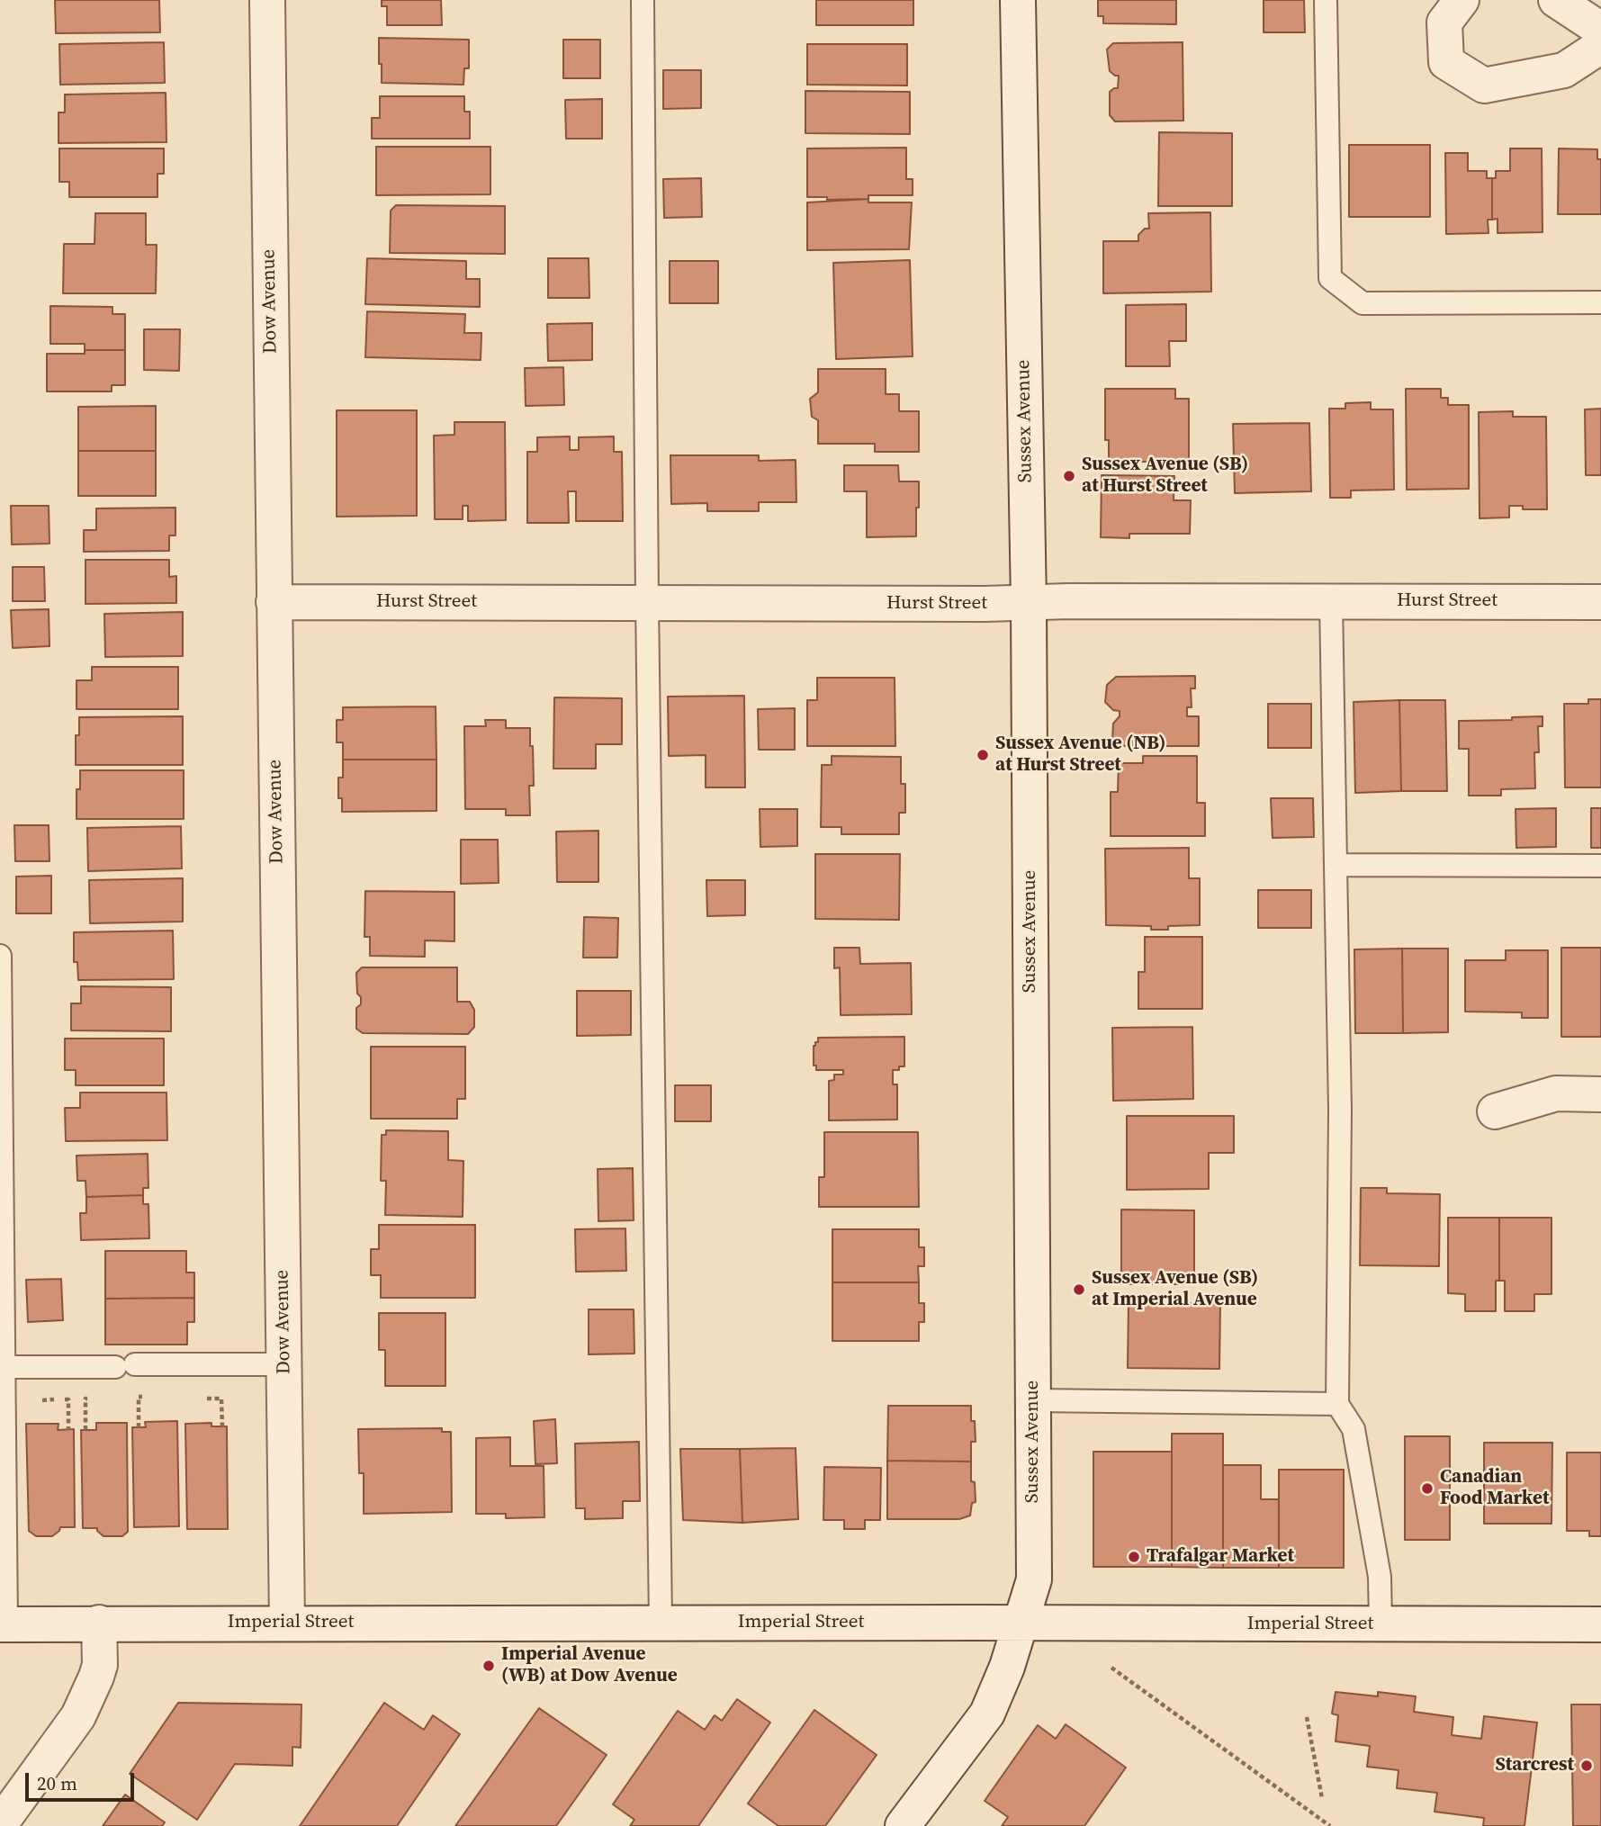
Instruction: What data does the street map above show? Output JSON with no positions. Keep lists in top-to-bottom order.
{
  "streets": {
    "street": [
      "Dow Avenue",
      "Sussex Avenue",
      "Hurst Street",
      "Imperial Street"
    ]
  },
  "crossings": [
    ["Dow Avenue", "Hurst Street"],
    ["Dow Avenue", "Imperial Street"],
    ["Sussex Avenue", "Hurst Street"],
    ["Sussex Avenue", "Imperial Street"]
  ],
  "places": [
    "Sussex Avenue (SB) at Hurst Street",
    "Sussex Avenue (NB) at Hurst Street",
    "Sussex Avenue (SB) at Imperial Avenue",
    "Canadian Food Market",
    "Trafalgar Market",
    "Imperial Avenue (WB) at Dow Avenue",
    "Starcrest"
  ],
  "scale_bar": "20 m"
}
